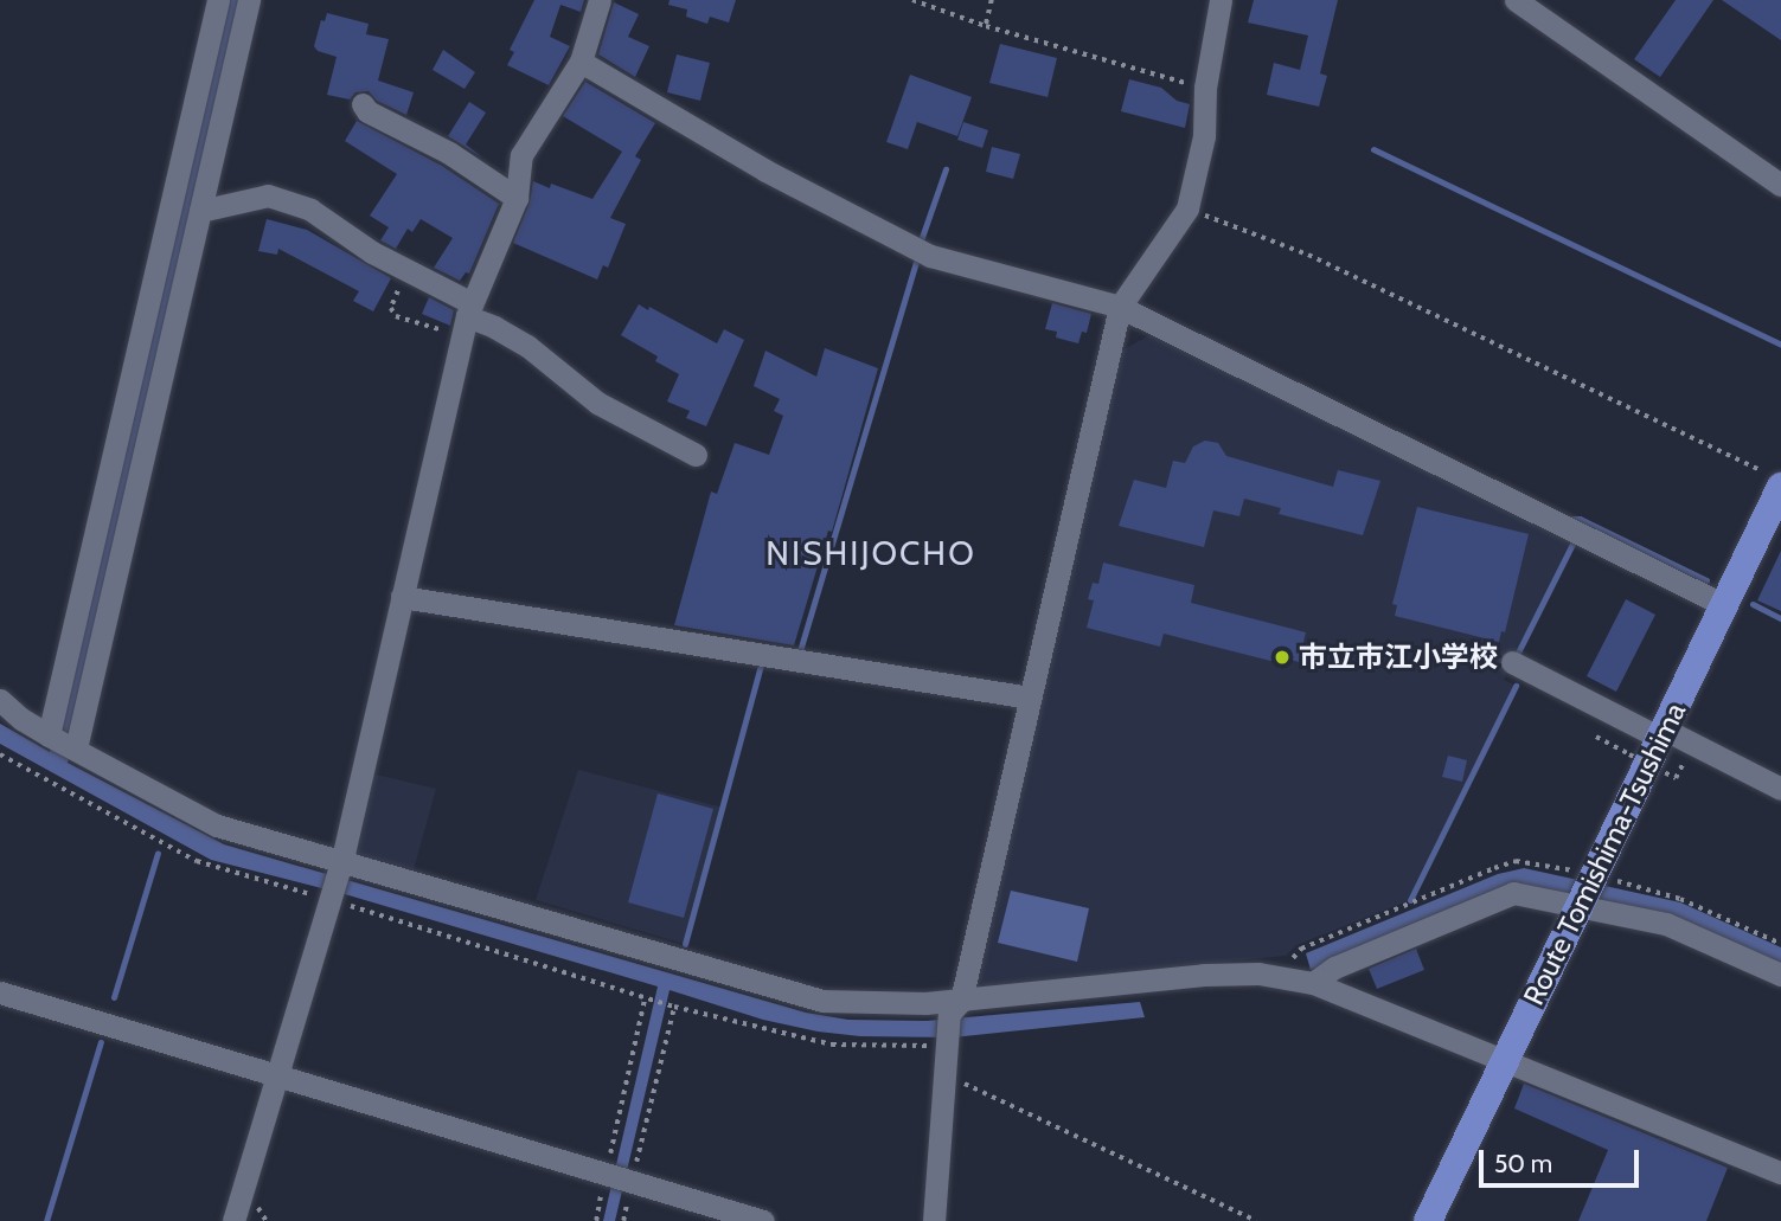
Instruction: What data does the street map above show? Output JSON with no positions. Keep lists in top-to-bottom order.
{
  "streets": {
    "main road": ["Route Tomishima-Tsushima"]
  },
  "districts": ["NISHIJOCHO"],
  "places": ["市立市江小学校"],
  "scale_bar": "50 m"
}
